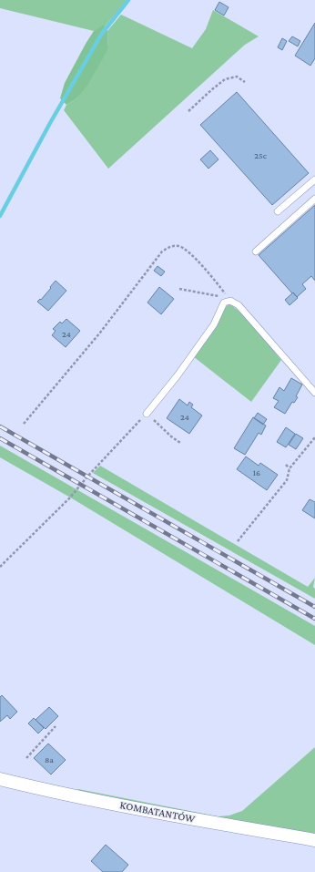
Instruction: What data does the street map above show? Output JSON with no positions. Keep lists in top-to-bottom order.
{
  "streets": {
    "street": ["KOMBATANTÓW"]
  },
  "house_numbers": [
    "25c",
    "24",
    "24",
    "16",
    "8a"
  ]
}
